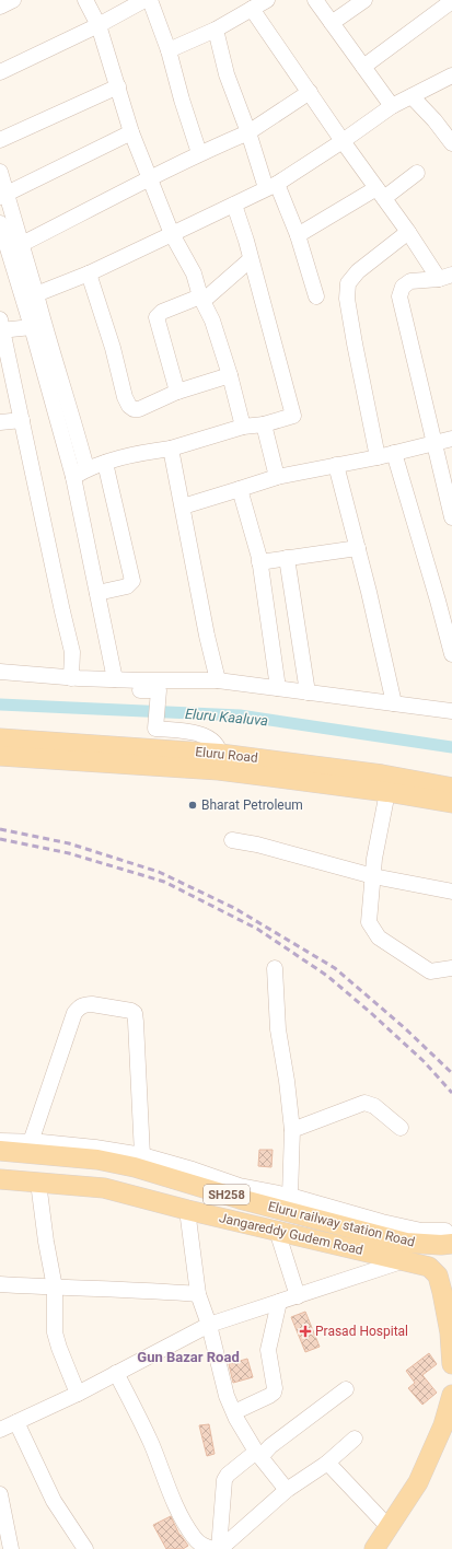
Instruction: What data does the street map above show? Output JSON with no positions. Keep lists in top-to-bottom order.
{
  "streets": {
    "main road": [
      "Eluru Road",
      "SH258",
      "Eluru railway station Road",
      "Jangareddy Gudem Road"
    ]
  },
  "districts": ["Gun Bazar Road"],
  "water": ["Eluru Kaaluva"],
  "places": {
    "other": ["Bharat Petroleum"],
    "health": ["Prasad Hospital"]
  }
}
